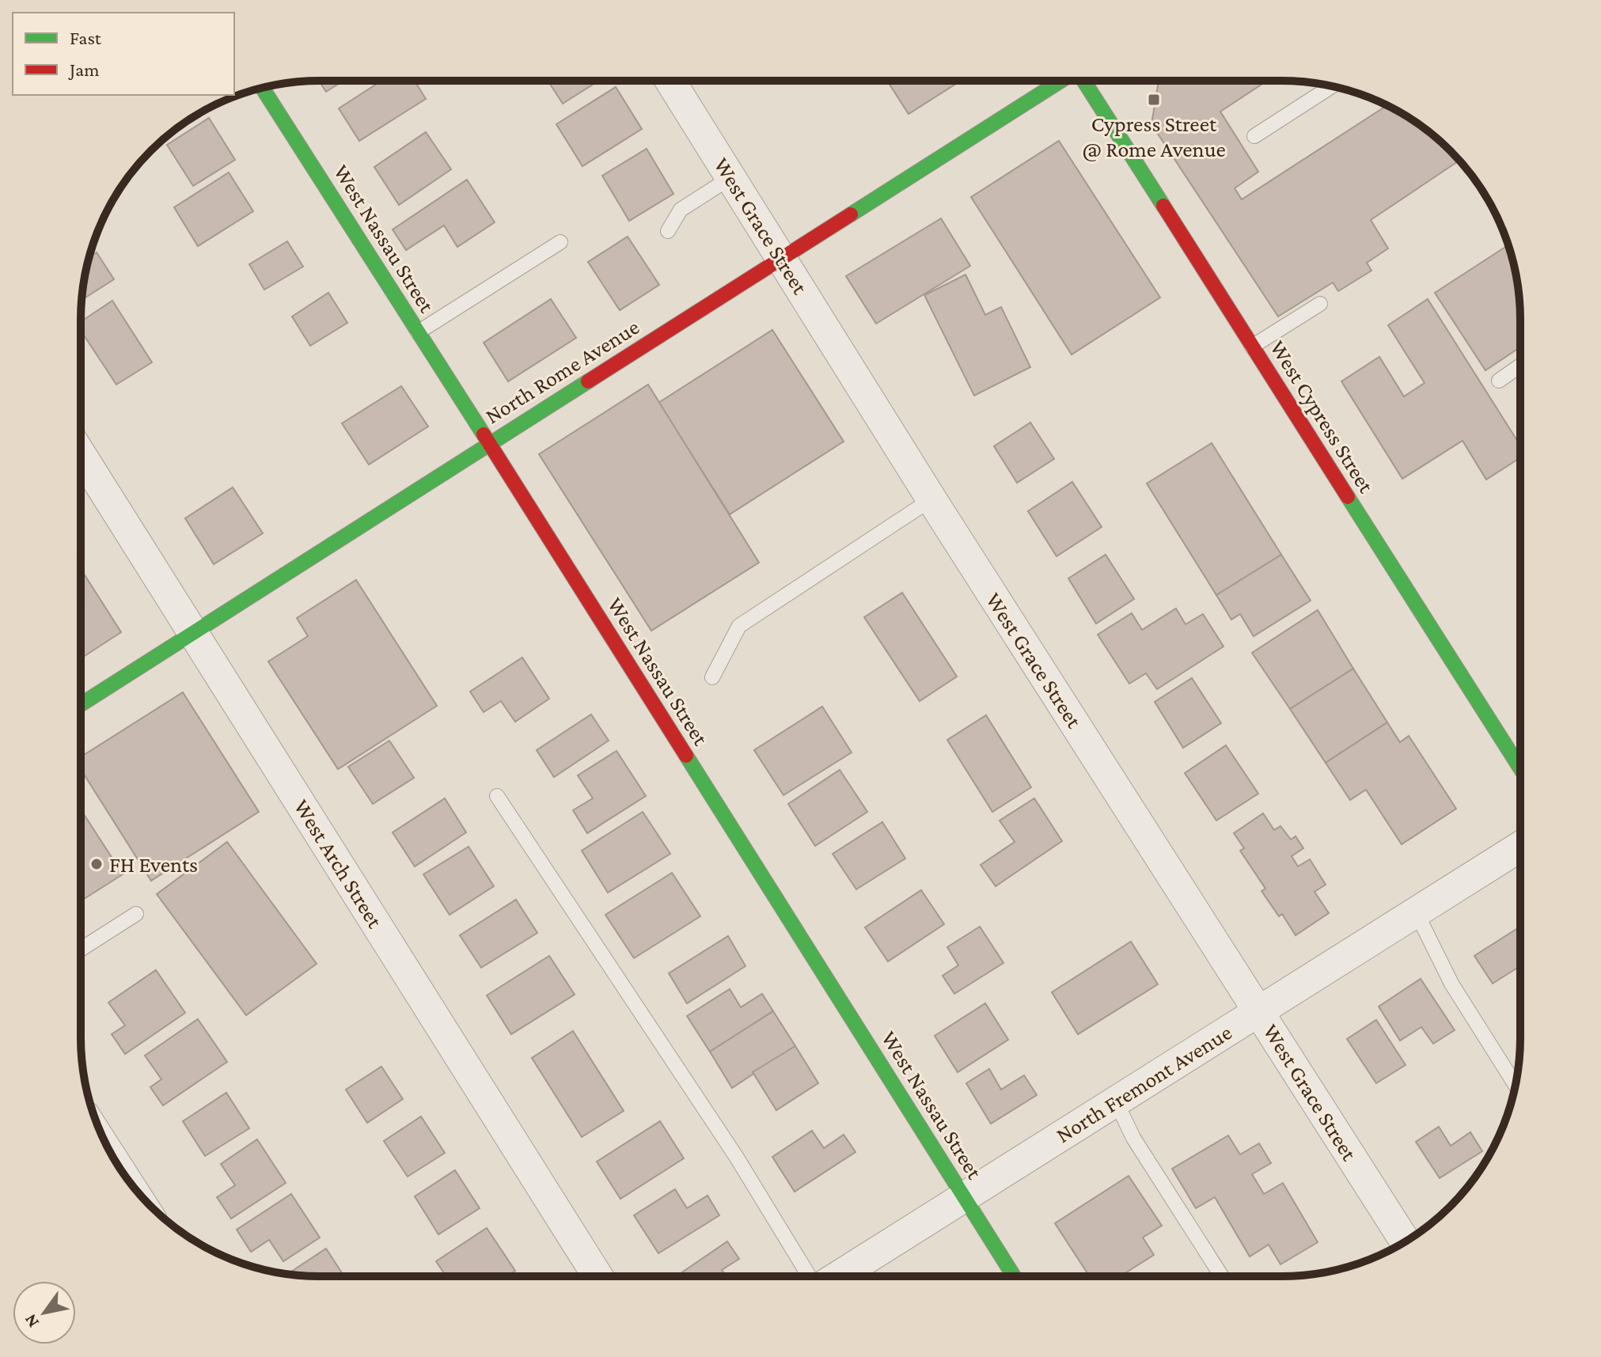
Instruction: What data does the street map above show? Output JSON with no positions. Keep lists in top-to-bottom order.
{
  "streets": {
    "street": [
      "West Grace Street",
      "West Nassau Street",
      "North Rome Avenue",
      "West Cypress Street",
      "West Arch Street",
      "North Fremont Avenue"
    ]
  },
  "crossings": [
    ["West Grace Street", "North Rome Avenue"],
    ["West Grace Street", "North Fremont Avenue"],
    ["West Nassau Street", "North Rome Avenue"],
    ["West Nassau Street", "North Fremont Avenue"],
    ["North Rome Avenue", "West Arch Street"]
  ],
  "places": {
    "transit": ["Cypress Street @ Rome Avenue"],
    "other": ["FH Events"]
  },
  "legend": ["Fast", "Jam"],
  "north": "bottom left"
}
